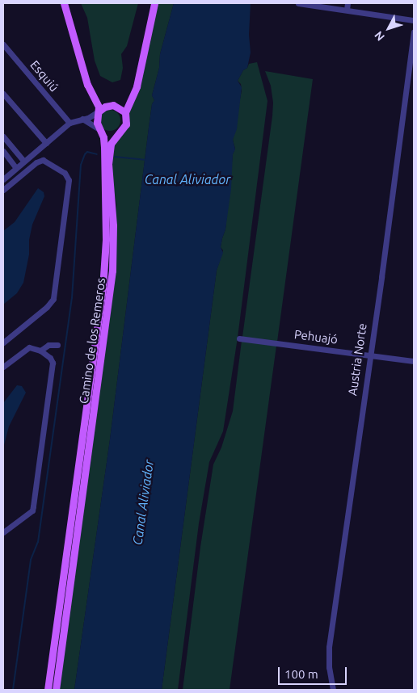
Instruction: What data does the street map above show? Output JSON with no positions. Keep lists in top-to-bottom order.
{
  "streets": {
    "main road": ["Camino de los Remeros"],
    "street": ["Esquiú", "Pehuajó", "Austria Norte"]
  },
  "crossings": [
    ["Pehuajó", "Austria Norte"]
  ],
  "water": ["Canal Aliviador"],
  "scale_bar": "100 m",
  "north": "bottom left"
}
